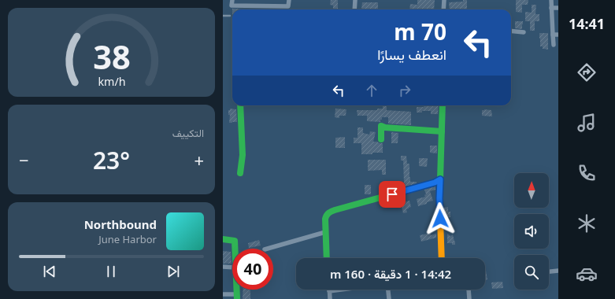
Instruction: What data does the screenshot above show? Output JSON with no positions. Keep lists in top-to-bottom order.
{
  "north": "top",
  "page": {
    "tabs": "14:41",
    "turn": ["70 m", "انعطف يسارًا"],
    "tile": "التكييف",
    "heat": ["−", "23°", "+"],
    "song": ["Northbound", "June Harbor"],
    "limit": "40",
    "trip": "14:42 · 1 دقيقة · 160 m",
    "gauge": ["38", "km/h"]
  }
}
